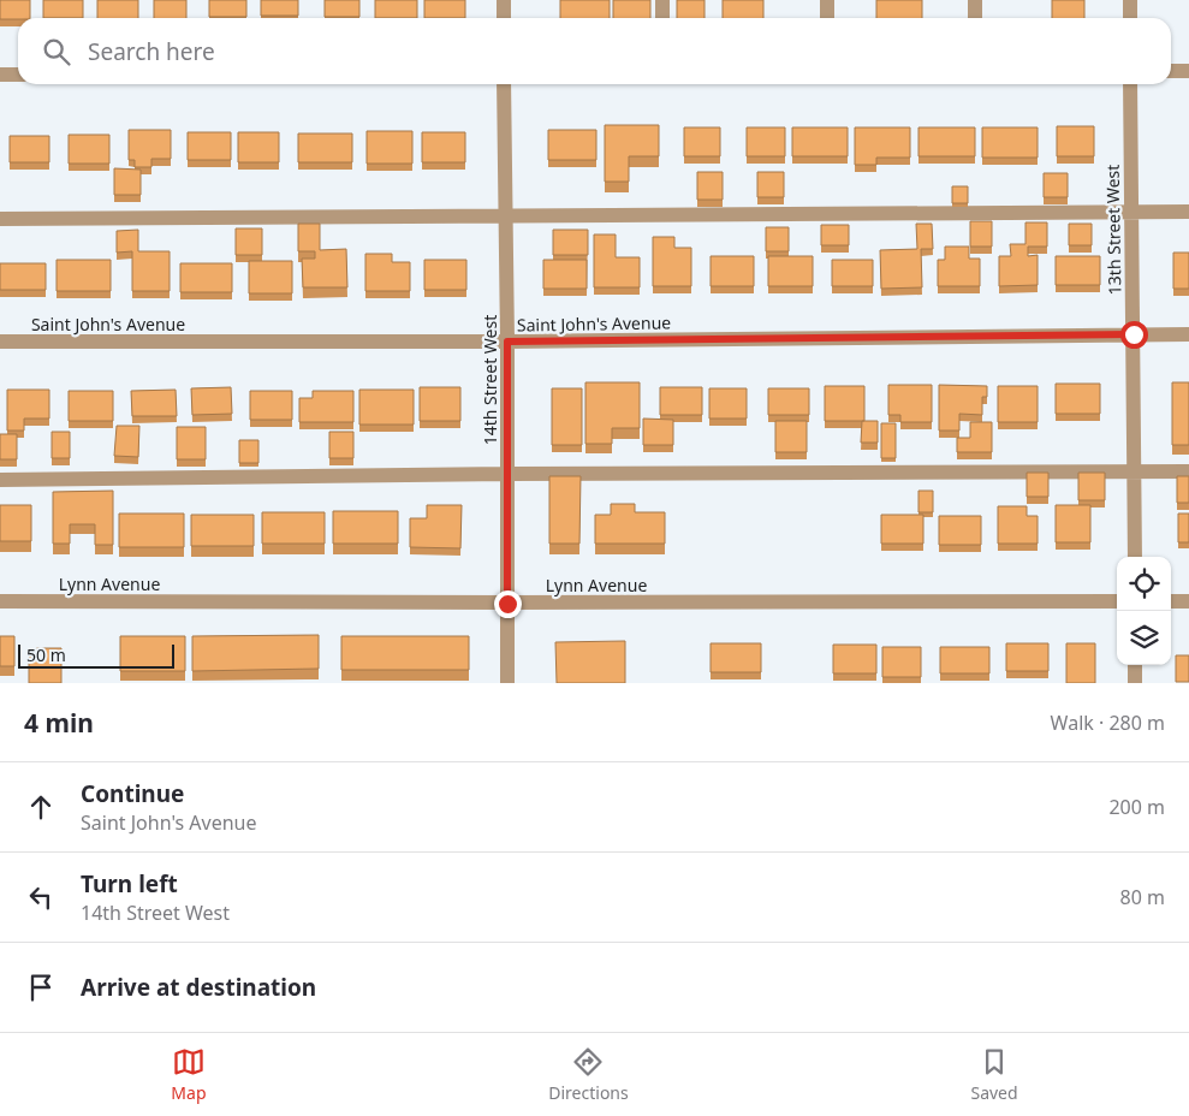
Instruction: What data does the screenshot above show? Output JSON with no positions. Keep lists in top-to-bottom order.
{
  "streets": {
    "street": [
      "13th Street West",
      "Saint John's Avenue",
      "14th Street West",
      "Lynn Avenue"
    ]
  },
  "crossings": [
    ["13th Street West", "Saint John's Avenue"],
    ["Saint John's Avenue", "14th Street West"],
    ["14th Street West", "Lynn Avenue"]
  ],
  "scale_bar": "50 m",
  "page": {
    "search": "Search here",
    "scale": "50 m",
    "heading": ["4 min", "Walk · 280 m"],
    "list": [
      ["Continue", "Saint John's Avenue", "200 m"],
      ["Turn left", "14th Street West", "80 m"],
      "Arrive at destination"
    ],
    "nav": ["Map", "Directions", "Saved"]
  }
}
